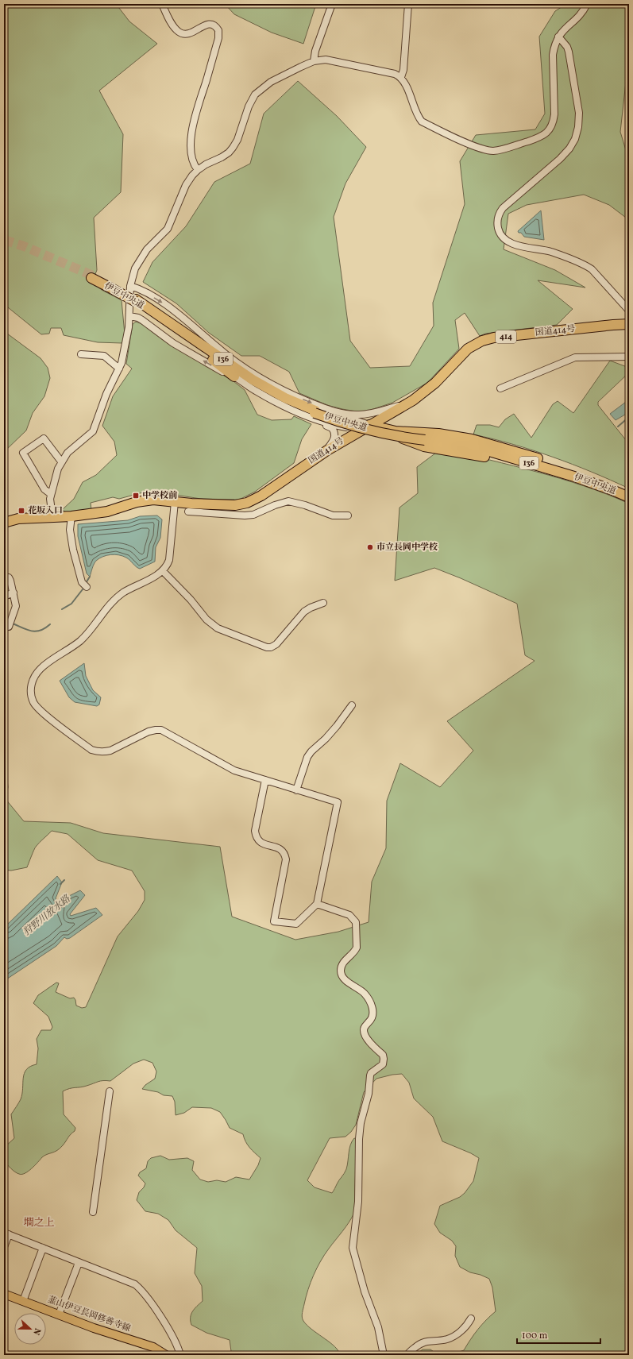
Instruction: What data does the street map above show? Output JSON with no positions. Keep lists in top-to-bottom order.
{
  "streets": {
    "highway": [
      "伊豆中央道",
      "国道414号",
      "414",
      "136"
    ],
    "main road": ["韮山伊豆長岡修善寺線"]
  },
  "districts": ["墹之上"],
  "water": ["狩野川放水路"],
  "places": {
    "transit": ["中学校前", "花坂入口"],
    "other": ["市立長岡中学校"]
  },
  "scale_bar": "100 m",
  "north": "right"
}
